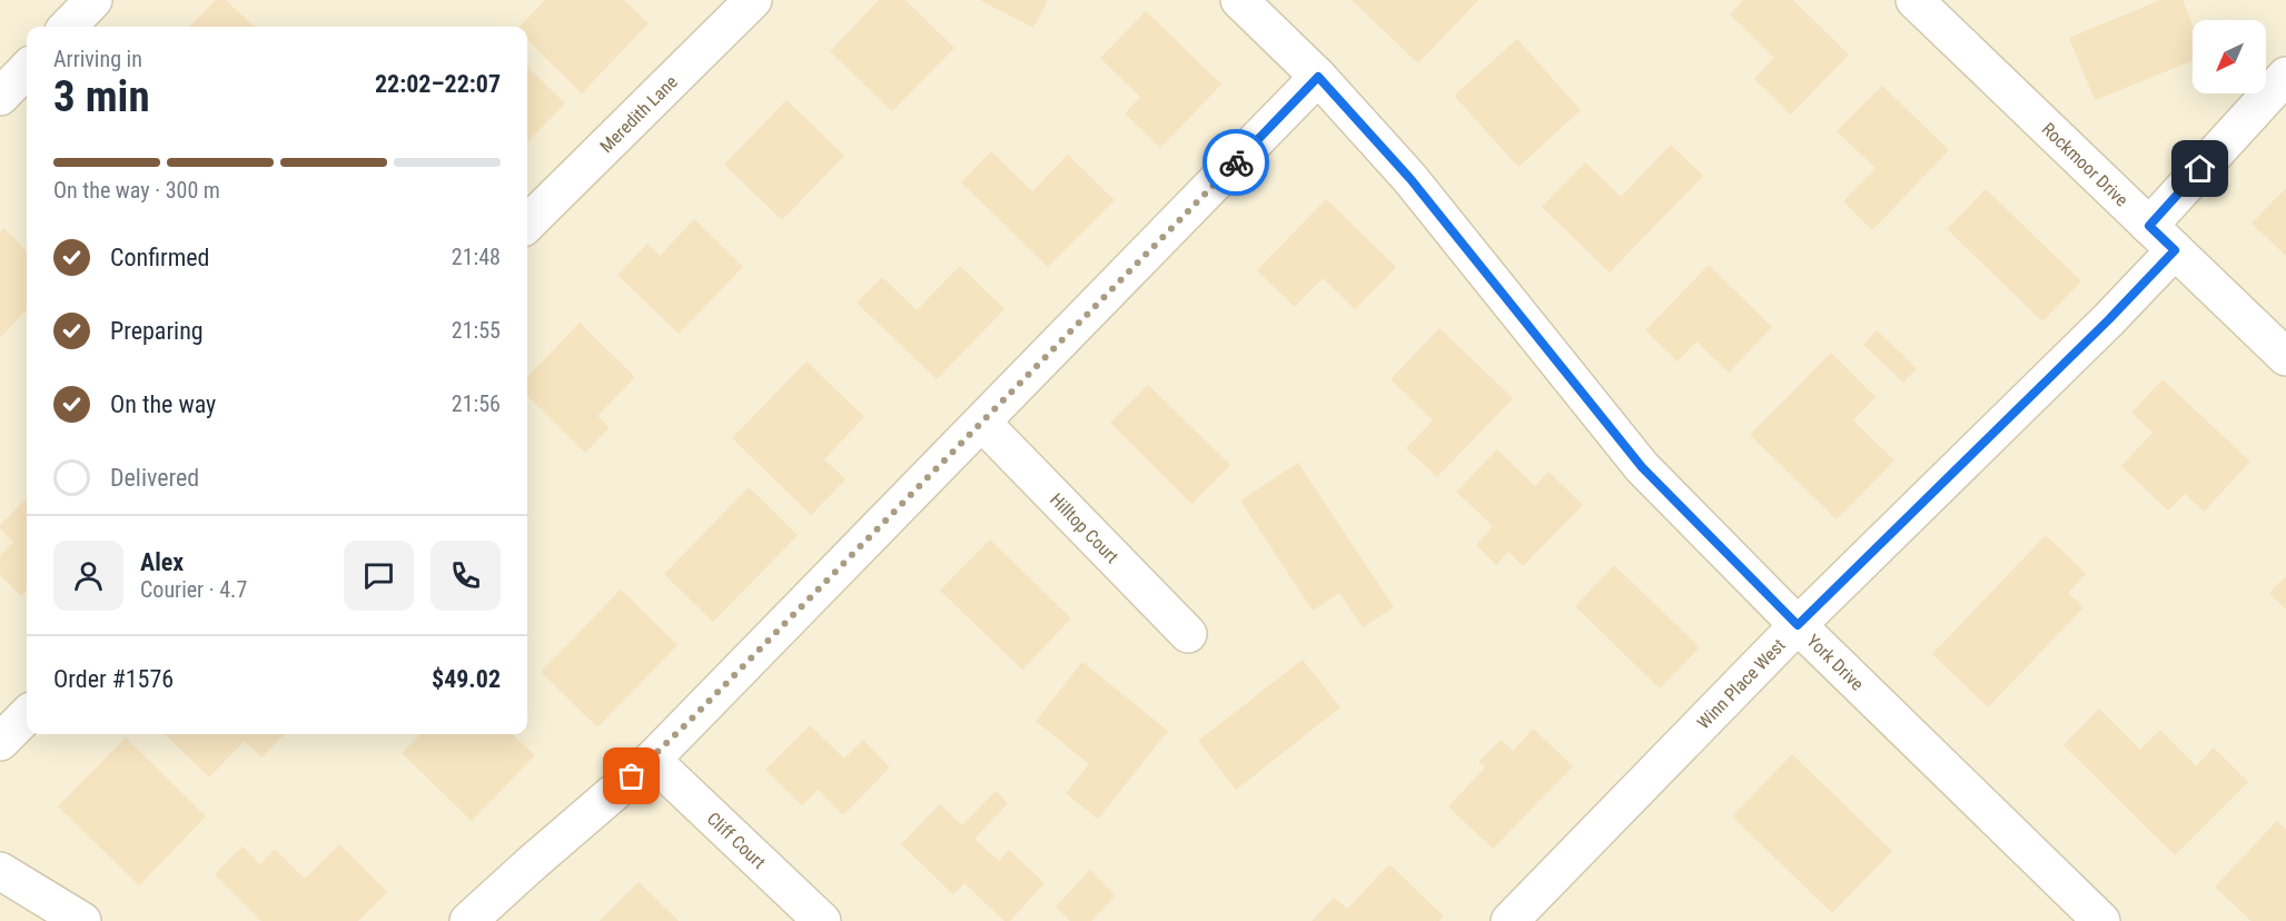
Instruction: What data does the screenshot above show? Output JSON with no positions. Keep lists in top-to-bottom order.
{
  "streets": {
    "street": [
      "Meredith Lane",
      "Rockmoor Drive",
      "Hilltop Court",
      "York Drive",
      "Winn Place West",
      "Cliff Court"
    ]
  },
  "crossings": [
    ["Rockmoor Drive", "Winn Place West"],
    ["York Drive", "Winn Place West"]
  ],
  "north": "bottom left",
  "page": {
    "heading": ["3 min", "Arriving in", "22:02–22:07"],
    "panel": [
      "Alex",
      "Courier · 4.7",
      "Order #1576",
      "$49.02"
    ],
    "bar": "On the way · 300 m",
    "list": [
      ["Confirmed", "21:48"],
      ["Preparing", "21:55"],
      ["On the way", "21:56"],
      "Delivered"
    ]
  }
}
